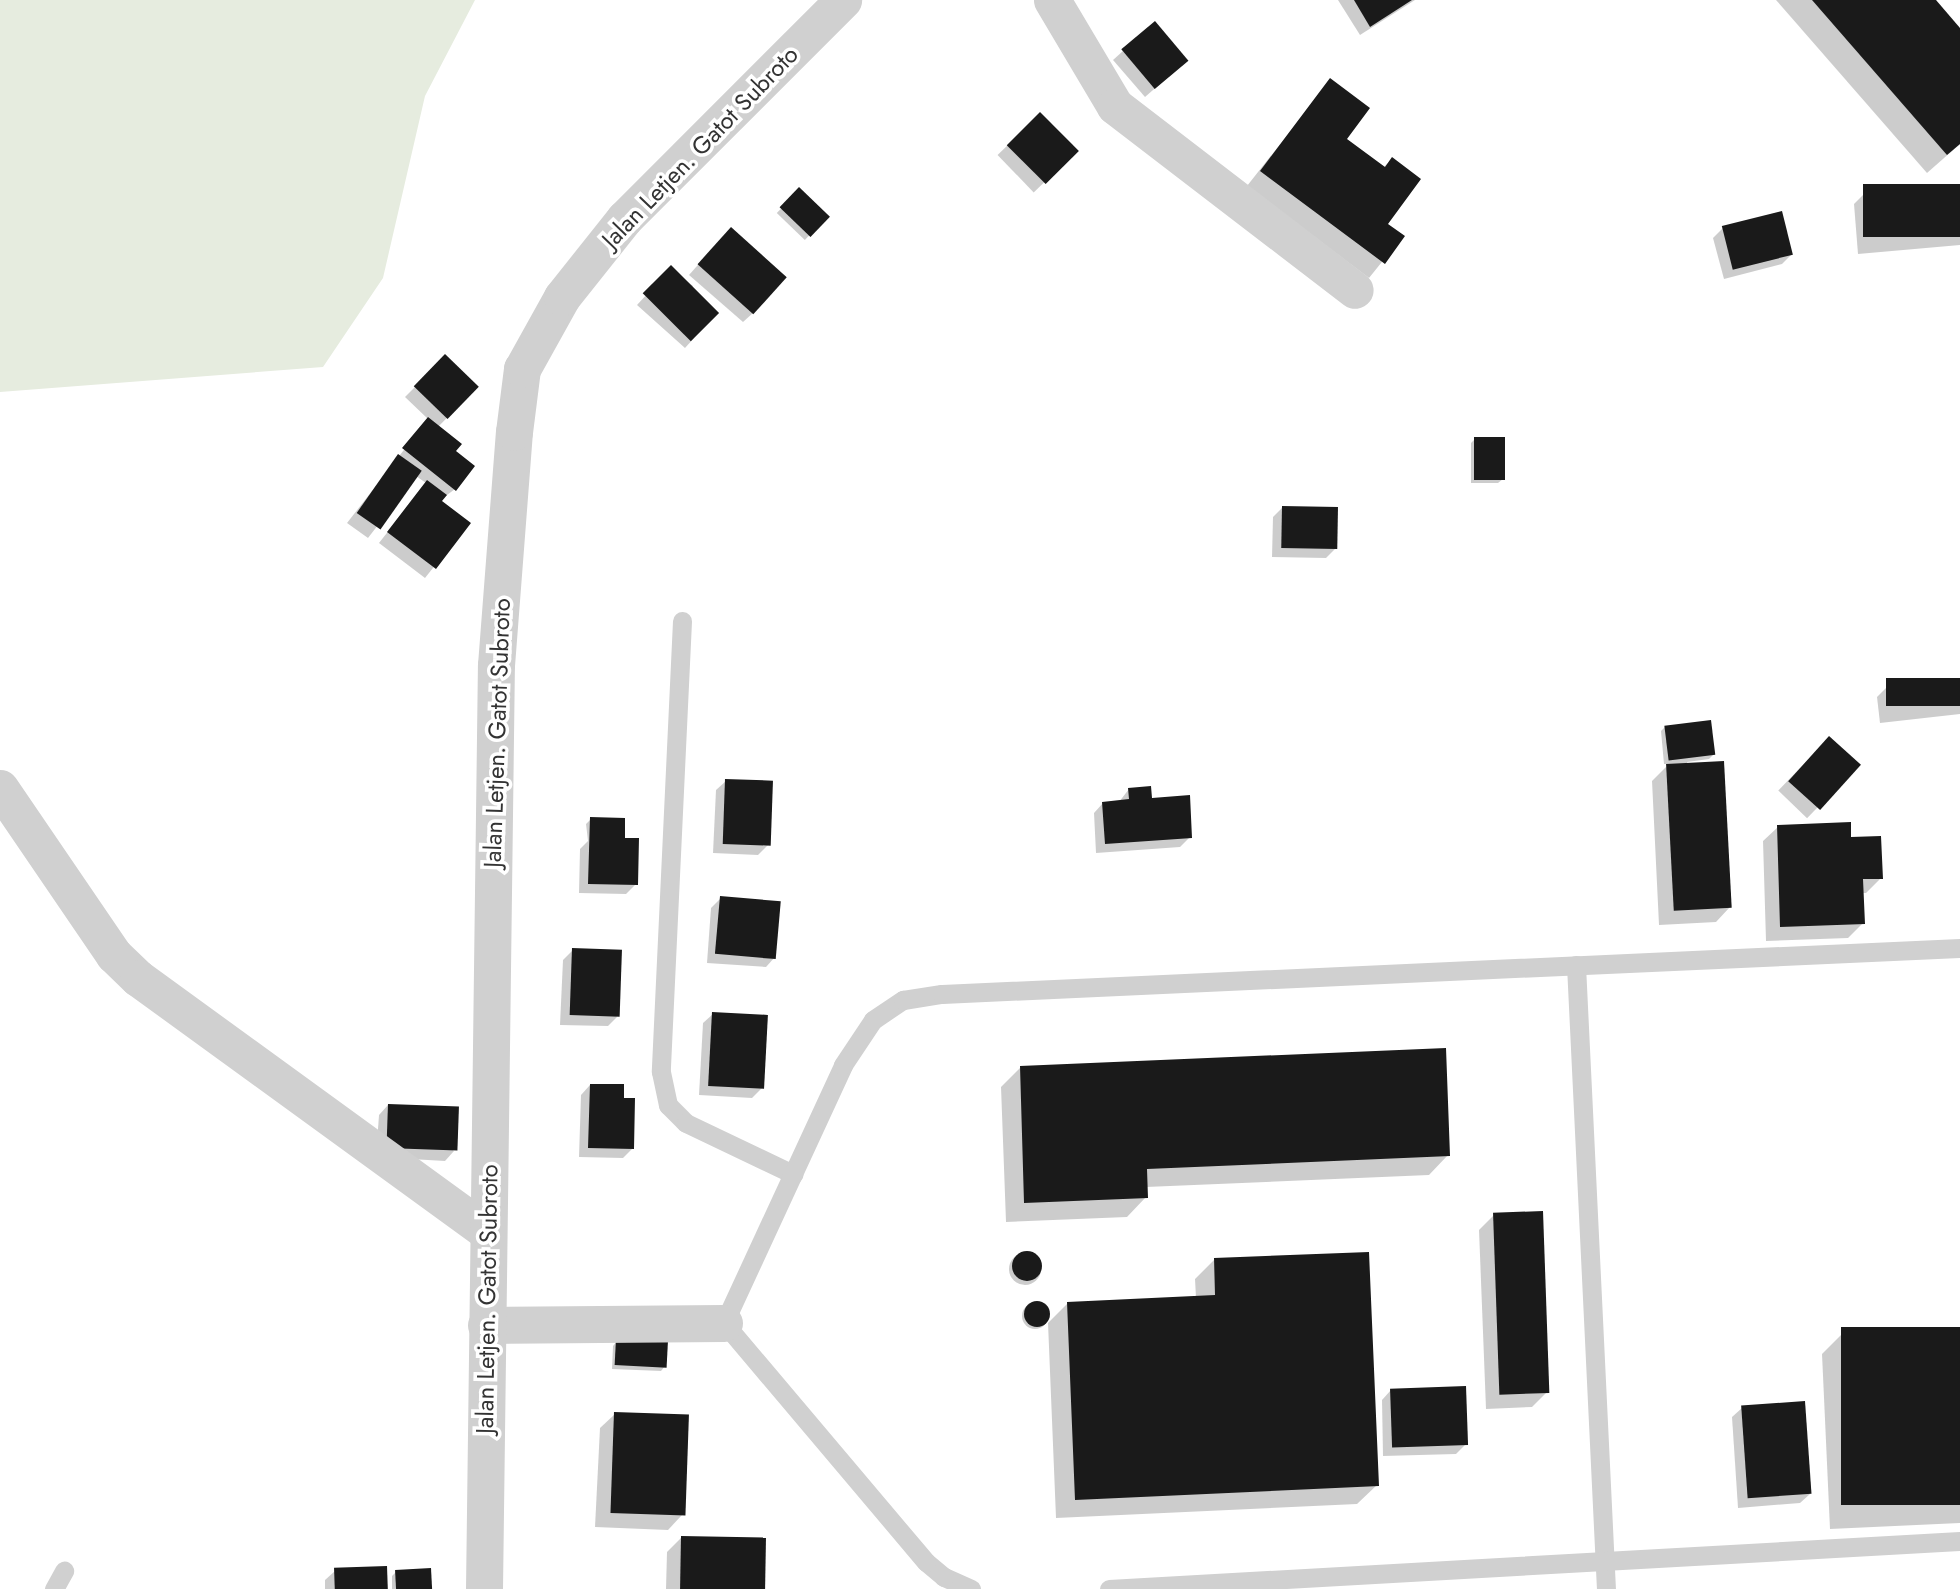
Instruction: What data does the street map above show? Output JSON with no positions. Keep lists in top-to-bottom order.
{
  "streets": {
    "street": ["Jalan Letjen. Gatot Subroto"]
  }
}
